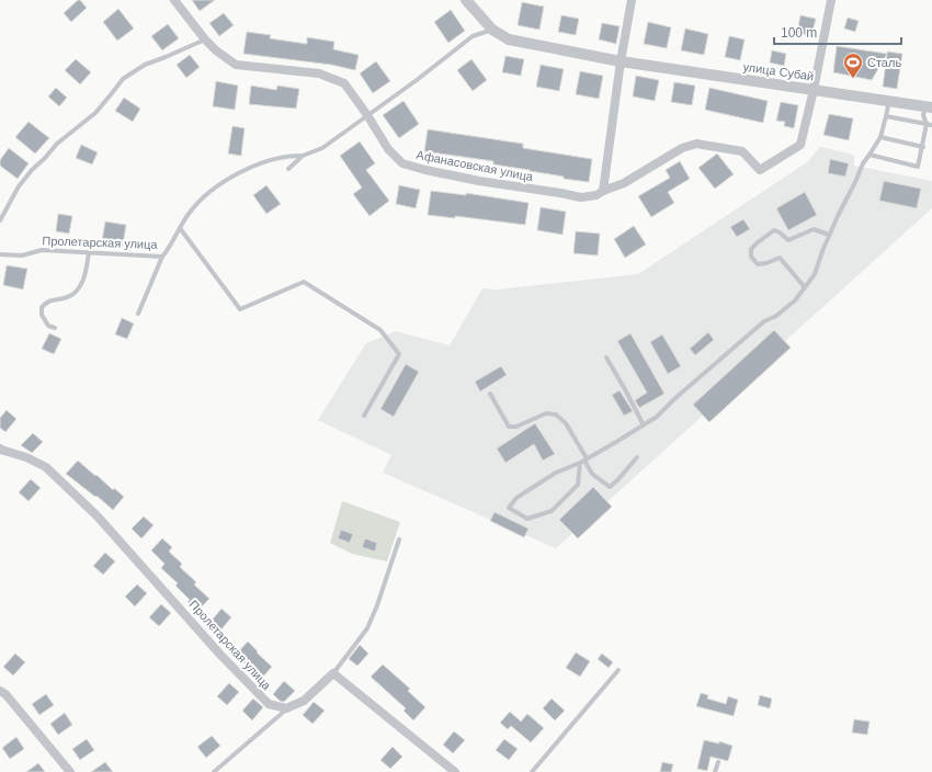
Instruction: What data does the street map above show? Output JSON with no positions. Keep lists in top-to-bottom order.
{
  "streets": {
    "street": ["улица Субай", "Афанасовская улица", "Пролетарская улица"]
  },
  "crossings": [
    ["улица Субай", "Афанасовская улица"]
  ],
  "places": {
    "sports": ["Сталь"]
  },
  "scale_bar": "100 m"
}
